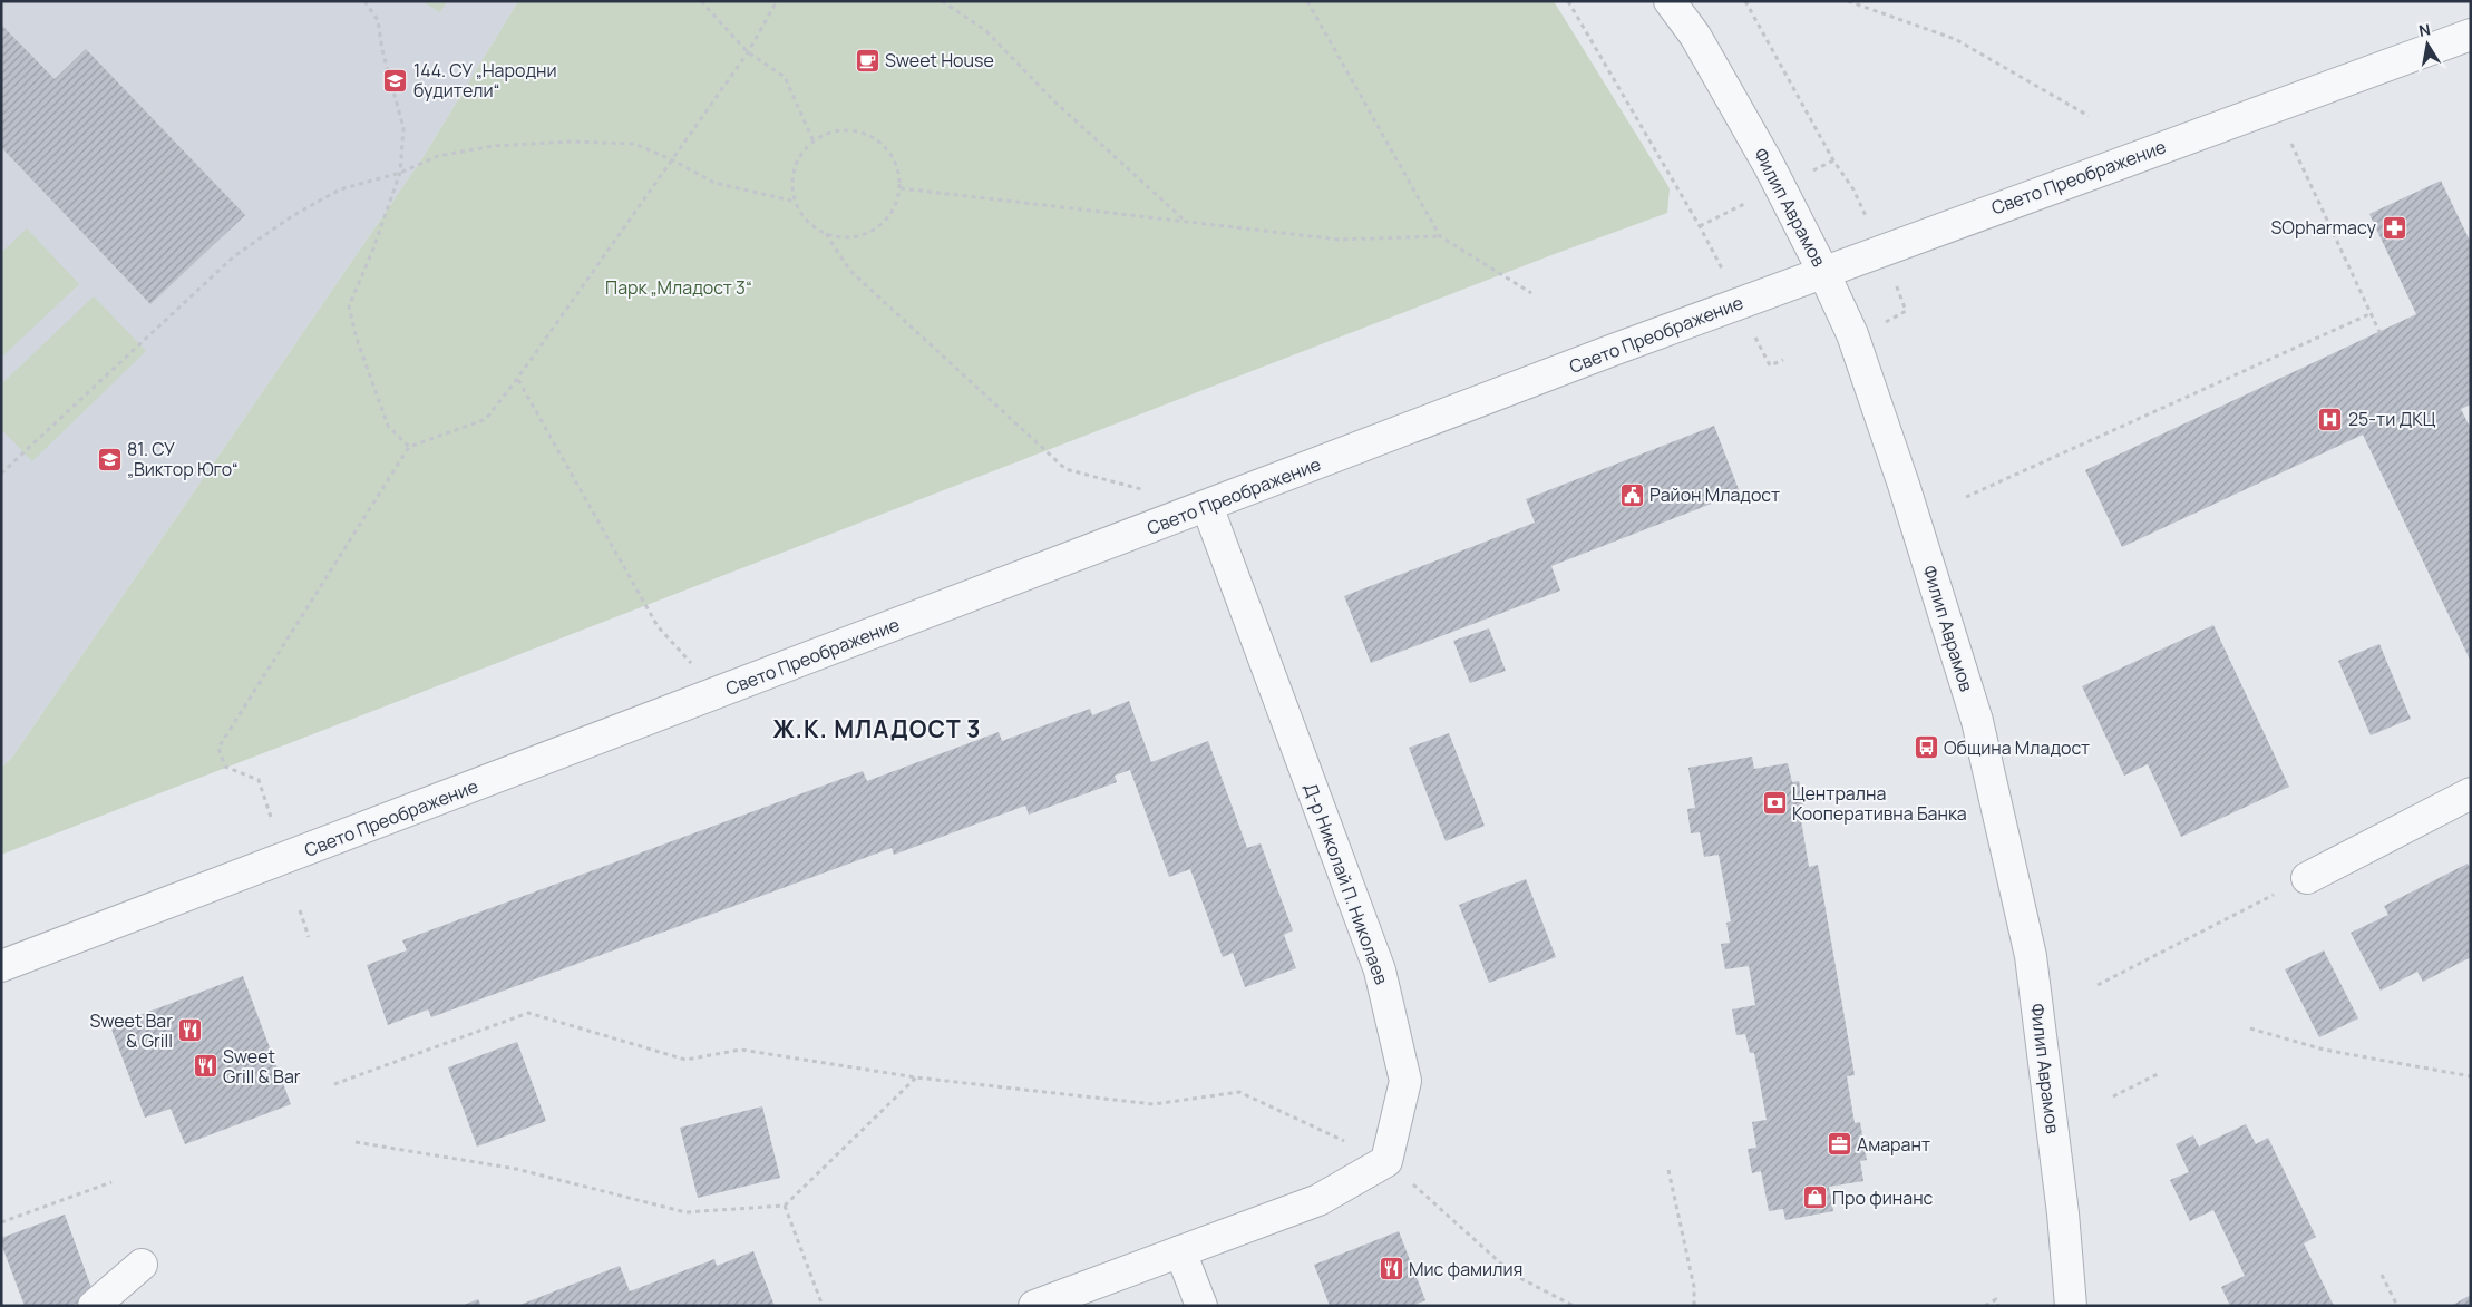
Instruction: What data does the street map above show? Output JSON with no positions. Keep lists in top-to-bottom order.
{
  "streets": {
    "street": ["Свето Преображение", "Филип Аврамов", "Д-р Николай П. Николаев"]
  },
  "crossings": [
    ["Свето Преображение", "Филип Аврамов"],
    ["Свето Преображение", "Д-р Николай П. Николаев"]
  ],
  "districts": ["Ж.К. МЛАДОСТ 3"],
  "parks": ["Парк „Младост 3“"],
  "places": {
    "cafe": ["Sweet House"],
    "school or university": ["144. СУ „Народни будители“", "81. СУ „Виктор Юго“"],
    "pharmacy": ["SOpharmacy"],
    "hospital": ["25-ти ДКЦ"],
    "public building": ["Район Младост"],
    "bus stop": ["Община Младост"],
    "bank": ["Централна Кооперативна Банка"],
    "restaurant": ["Sweet Bar & Grill", "Sweet Grill & Bar", "Мис фамилия"],
    "office": ["Амарант"],
    "shop": ["Про финанс"]
  },
  "north": "top"
}
